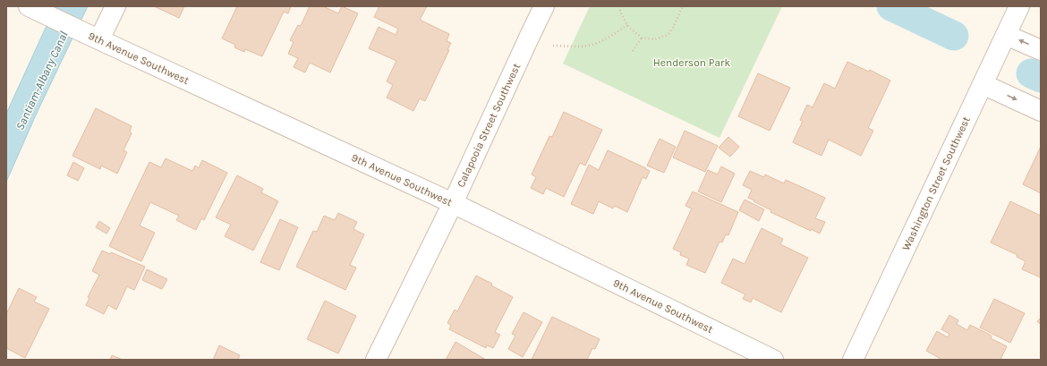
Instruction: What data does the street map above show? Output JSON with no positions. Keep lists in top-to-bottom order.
{
  "streets": {
    "street": ["9th Avenue Southwest", "Calapooia Street Southwest", "Washington Street Southwest"]
  },
  "crossings": [
    ["9th Avenue Southwest", "Calapooia Street Southwest"]
  ],
  "water": ["Santiam-Albany Canal"],
  "parks": ["Henderson Park"]
}
